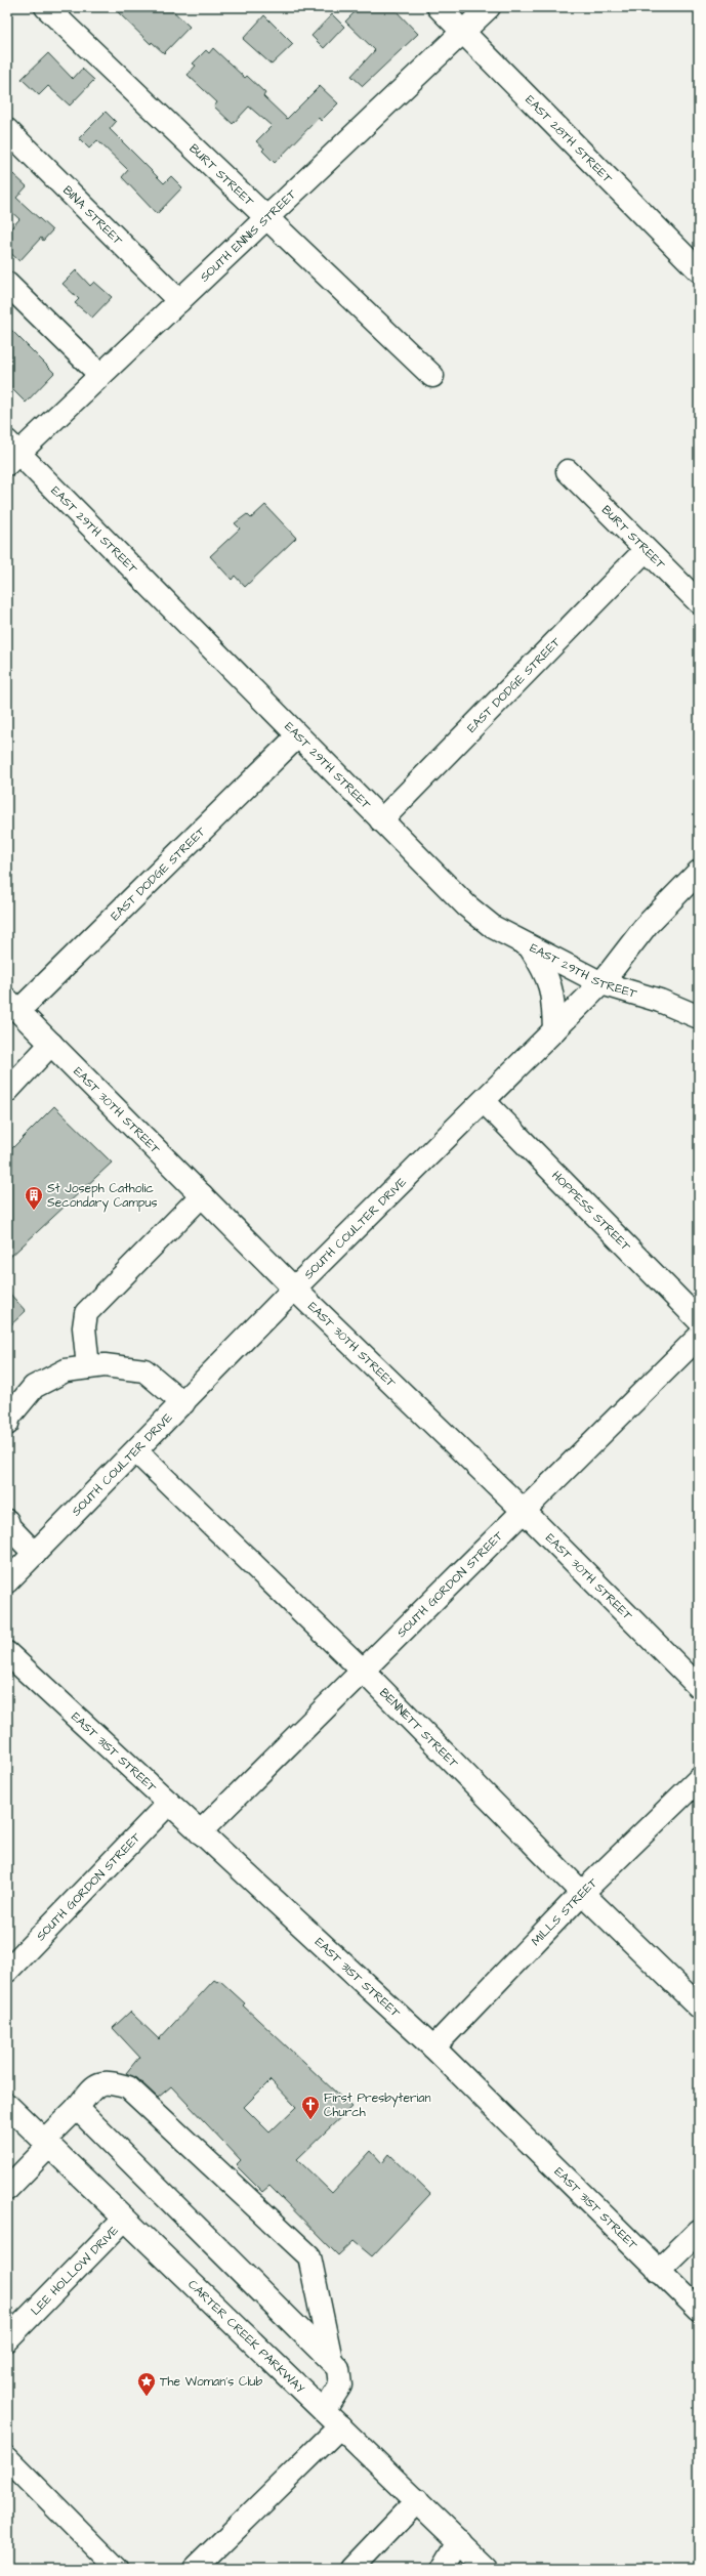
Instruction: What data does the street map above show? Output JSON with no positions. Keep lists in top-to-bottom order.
{
  "streets": {
    "street": [
      "EAST 28TH STREET",
      "BURT STREET",
      "BINA STREET",
      "SOUTH ENNIS STREET",
      "EAST 29TH STREET",
      "EAST DODGE STREET",
      "EAST 30TH STREET",
      "HOPPESS STREET",
      "SOUTH COULTER DRIVE",
      "SOUTH GORDON STREET",
      "BENNETT STREET",
      "EAST 31ST STREET",
      "MILLS STREET",
      "LEE HOLLOW DRIVE",
      "CARTER CREEK PARKWAY"
    ]
  },
  "crossings": [
    ["EAST 28TH STREET", "SOUTH ENNIS STREET"],
    ["BURT STREET", "SOUTH ENNIS STREET"],
    ["BURT STREET", "EAST DODGE STREET"],
    ["BINA STREET", "SOUTH ENNIS STREET"],
    ["SOUTH ENNIS STREET", "EAST 29TH STREET"],
    ["EAST 29TH STREET", "EAST DODGE STREET"],
    ["EAST 29TH STREET", "SOUTH COULTER DRIVE"],
    ["EAST DODGE STREET", "EAST 30TH STREET"],
    ["EAST 30TH STREET", "SOUTH COULTER DRIVE"],
    ["EAST 30TH STREET", "SOUTH GORDON STREET"],
    ["HOPPESS STREET", "SOUTH COULTER DRIVE"],
    ["SOUTH COULTER DRIVE", "BENNETT STREET"],
    ["SOUTH GORDON STREET", "BENNETT STREET"],
    ["SOUTH GORDON STREET", "EAST 31ST STREET"],
    ["BENNETT STREET", "MILLS STREET"],
    ["EAST 31ST STREET", "MILLS STREET"],
    ["LEE HOLLOW DRIVE", "CARTER CREEK PARKWAY"]
  ],
  "places": {
    "building": ["St Joseph Catholic Secondary Campus"],
    "church": ["First Presbyterian Church"],
    "place": ["The Woman's Club"]
  }
}
